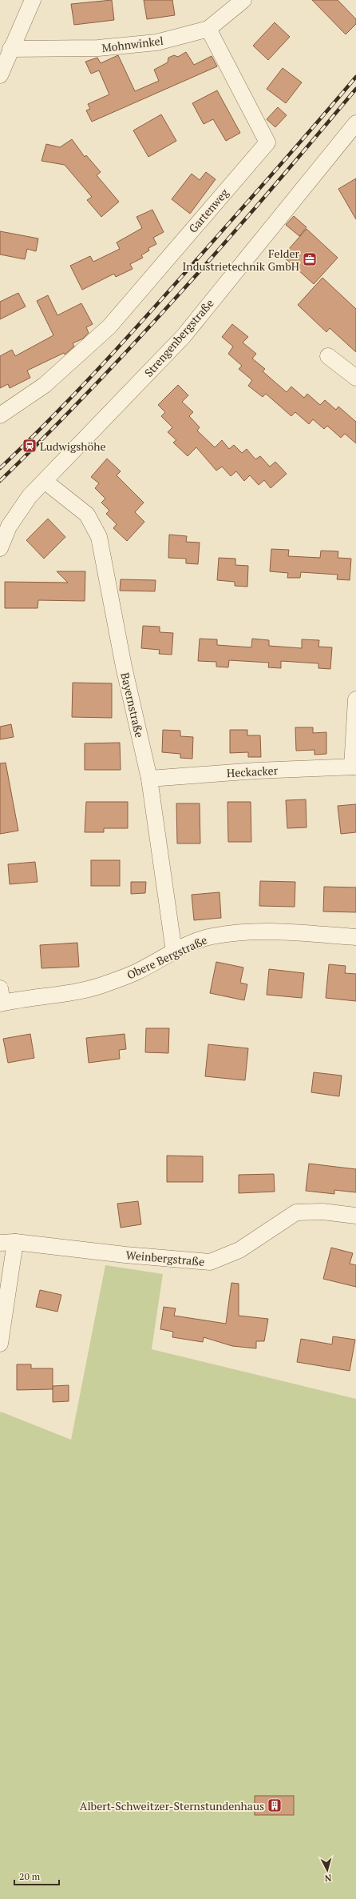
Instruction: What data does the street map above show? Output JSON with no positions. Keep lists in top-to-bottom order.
{
  "streets": {
    "street": [
      "Mohnwinkel",
      "Gartenweg",
      "Strengenbergstraße",
      "Bayernstraße",
      "Heckacker",
      "Obere Bergstraße",
      "Weinbergstraße"
    ]
  },
  "crossings": [
    ["Mohnwinkel", "Gartenweg"],
    ["Strengenbergstraße", "Bayernstraße"],
    ["Bayernstraße", "Heckacker"],
    ["Bayernstraße", "Obere Bergstraße"]
  ],
  "places": {
    "office": ["Felder Industrietechnik GmbH"],
    "station": ["Ludwigshöhe"],
    "building": ["Albert-Schweitzer-Sternstundenhaus"]
  },
  "scale_bar": "20 m",
  "north": "bottom"
}
